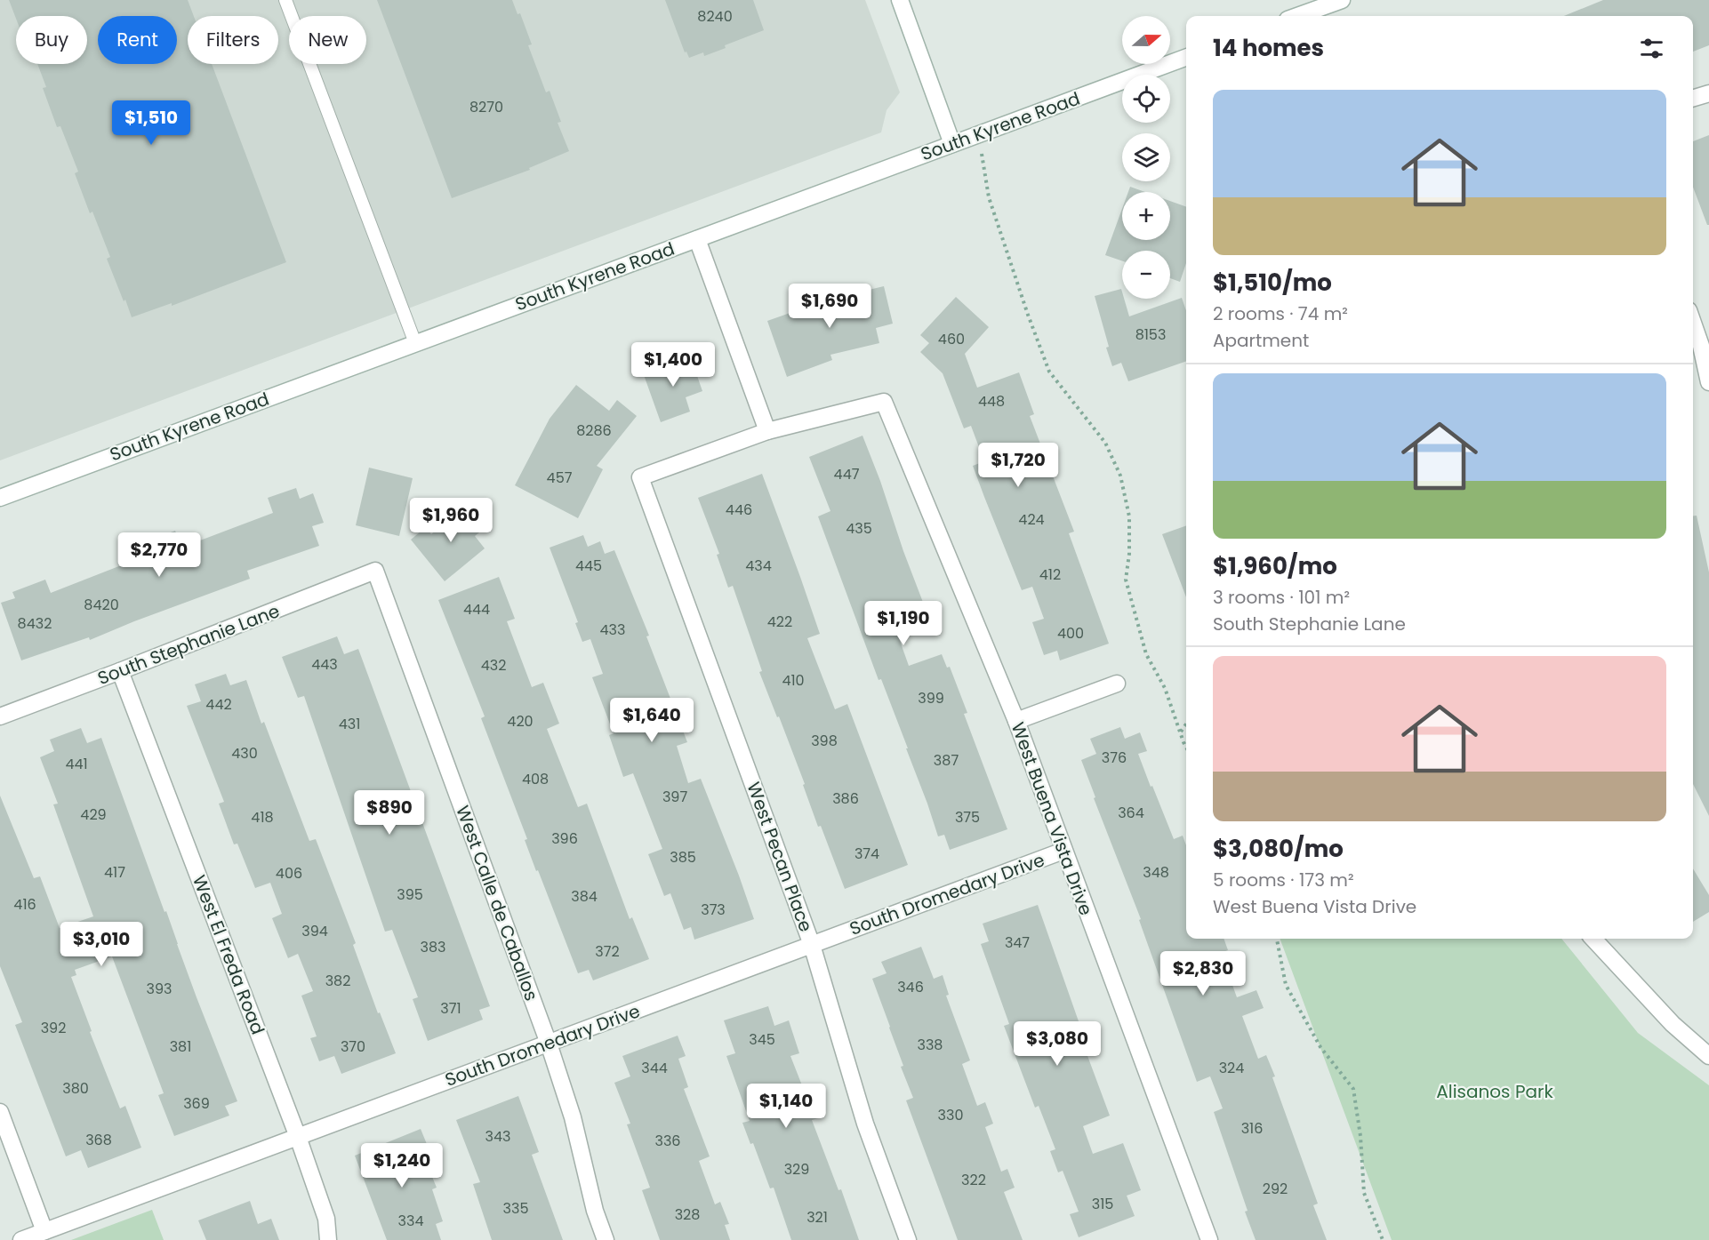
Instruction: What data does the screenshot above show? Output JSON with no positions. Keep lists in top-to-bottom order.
{
  "streets": {
    "street": [
      "South Kyrene Road",
      "South Stephanie Lane",
      "West Buena Vista Drive",
      "West Pecan Place",
      "South Dromedary Drive",
      "West Calle de Caballos",
      "West El Freda Road"
    ]
  },
  "crossings": [
    ["South Stephanie Lane", "West Calle de Caballos"],
    ["South Stephanie Lane", "West El Freda Road"],
    ["West Buena Vista Drive", "West Pecan Place"],
    ["West Buena Vista Drive", "South Dromedary Drive"],
    ["West Pecan Place", "South Dromedary Drive"],
    ["South Dromedary Drive", "West Calle de Caballos"],
    ["South Dromedary Drive", "West El Freda Road"]
  ],
  "parks": ["Alisanos Park"],
  "house_numbers": [
    "8240",
    "8270",
    "8153",
    "460",
    "448",
    "8286",
    "447",
    "457",
    "446",
    "424",
    "435",
    "445",
    "434",
    "412",
    "8420",
    "444",
    "422",
    "8432",
    "433",
    "400",
    "443",
    "432",
    "410",
    "399",
    "442",
    "420",
    "431",
    "398",
    "430",
    "376",
    "387",
    "441",
    "408",
    "397",
    "386",
    "364",
    "429",
    "418",
    "375",
    "396",
    "374",
    "385",
    "417",
    "348",
    "406",
    "395",
    "384",
    "416",
    "373",
    "394",
    "347",
    "383",
    "372",
    "382",
    "346",
    "393",
    "371",
    "392",
    "345",
    "338",
    "381",
    "370",
    "344",
    "324",
    "380",
    "369",
    "330",
    "316",
    "343",
    "368",
    "336",
    "329",
    "322",
    "292",
    "315",
    "335",
    "328",
    "321",
    "334"
  ],
  "north": "right",
  "page": {
    "map_buttons": ["+", "−"],
    "chip": [
      "Buy",
      "Rent",
      "Filters",
      "New"
    ],
    "heading": "14 homes",
    "list": [
      {
        "name": "$1,510/mo",
        "note": "2 rooms · 74 m² · Apartment"
      },
      {
        "name": "$1,960/mo",
        "note": "3 rooms · 101 m² · South Stephanie Lane"
      },
      {
        "name": "$3,080/mo",
        "note": "5 rooms · 173 m² · West Buena Vista Drive"
      }
    ],
    "price": [
      "$1,510",
      "$1,690",
      "$1,400",
      "$1,720",
      "$1,960",
      "$2,770",
      "$1,190",
      "$1,640",
      "$890",
      "$3,010",
      "$2,830",
      "$3,080",
      "$1,140",
      "$1,240"
    ]
  }
}
